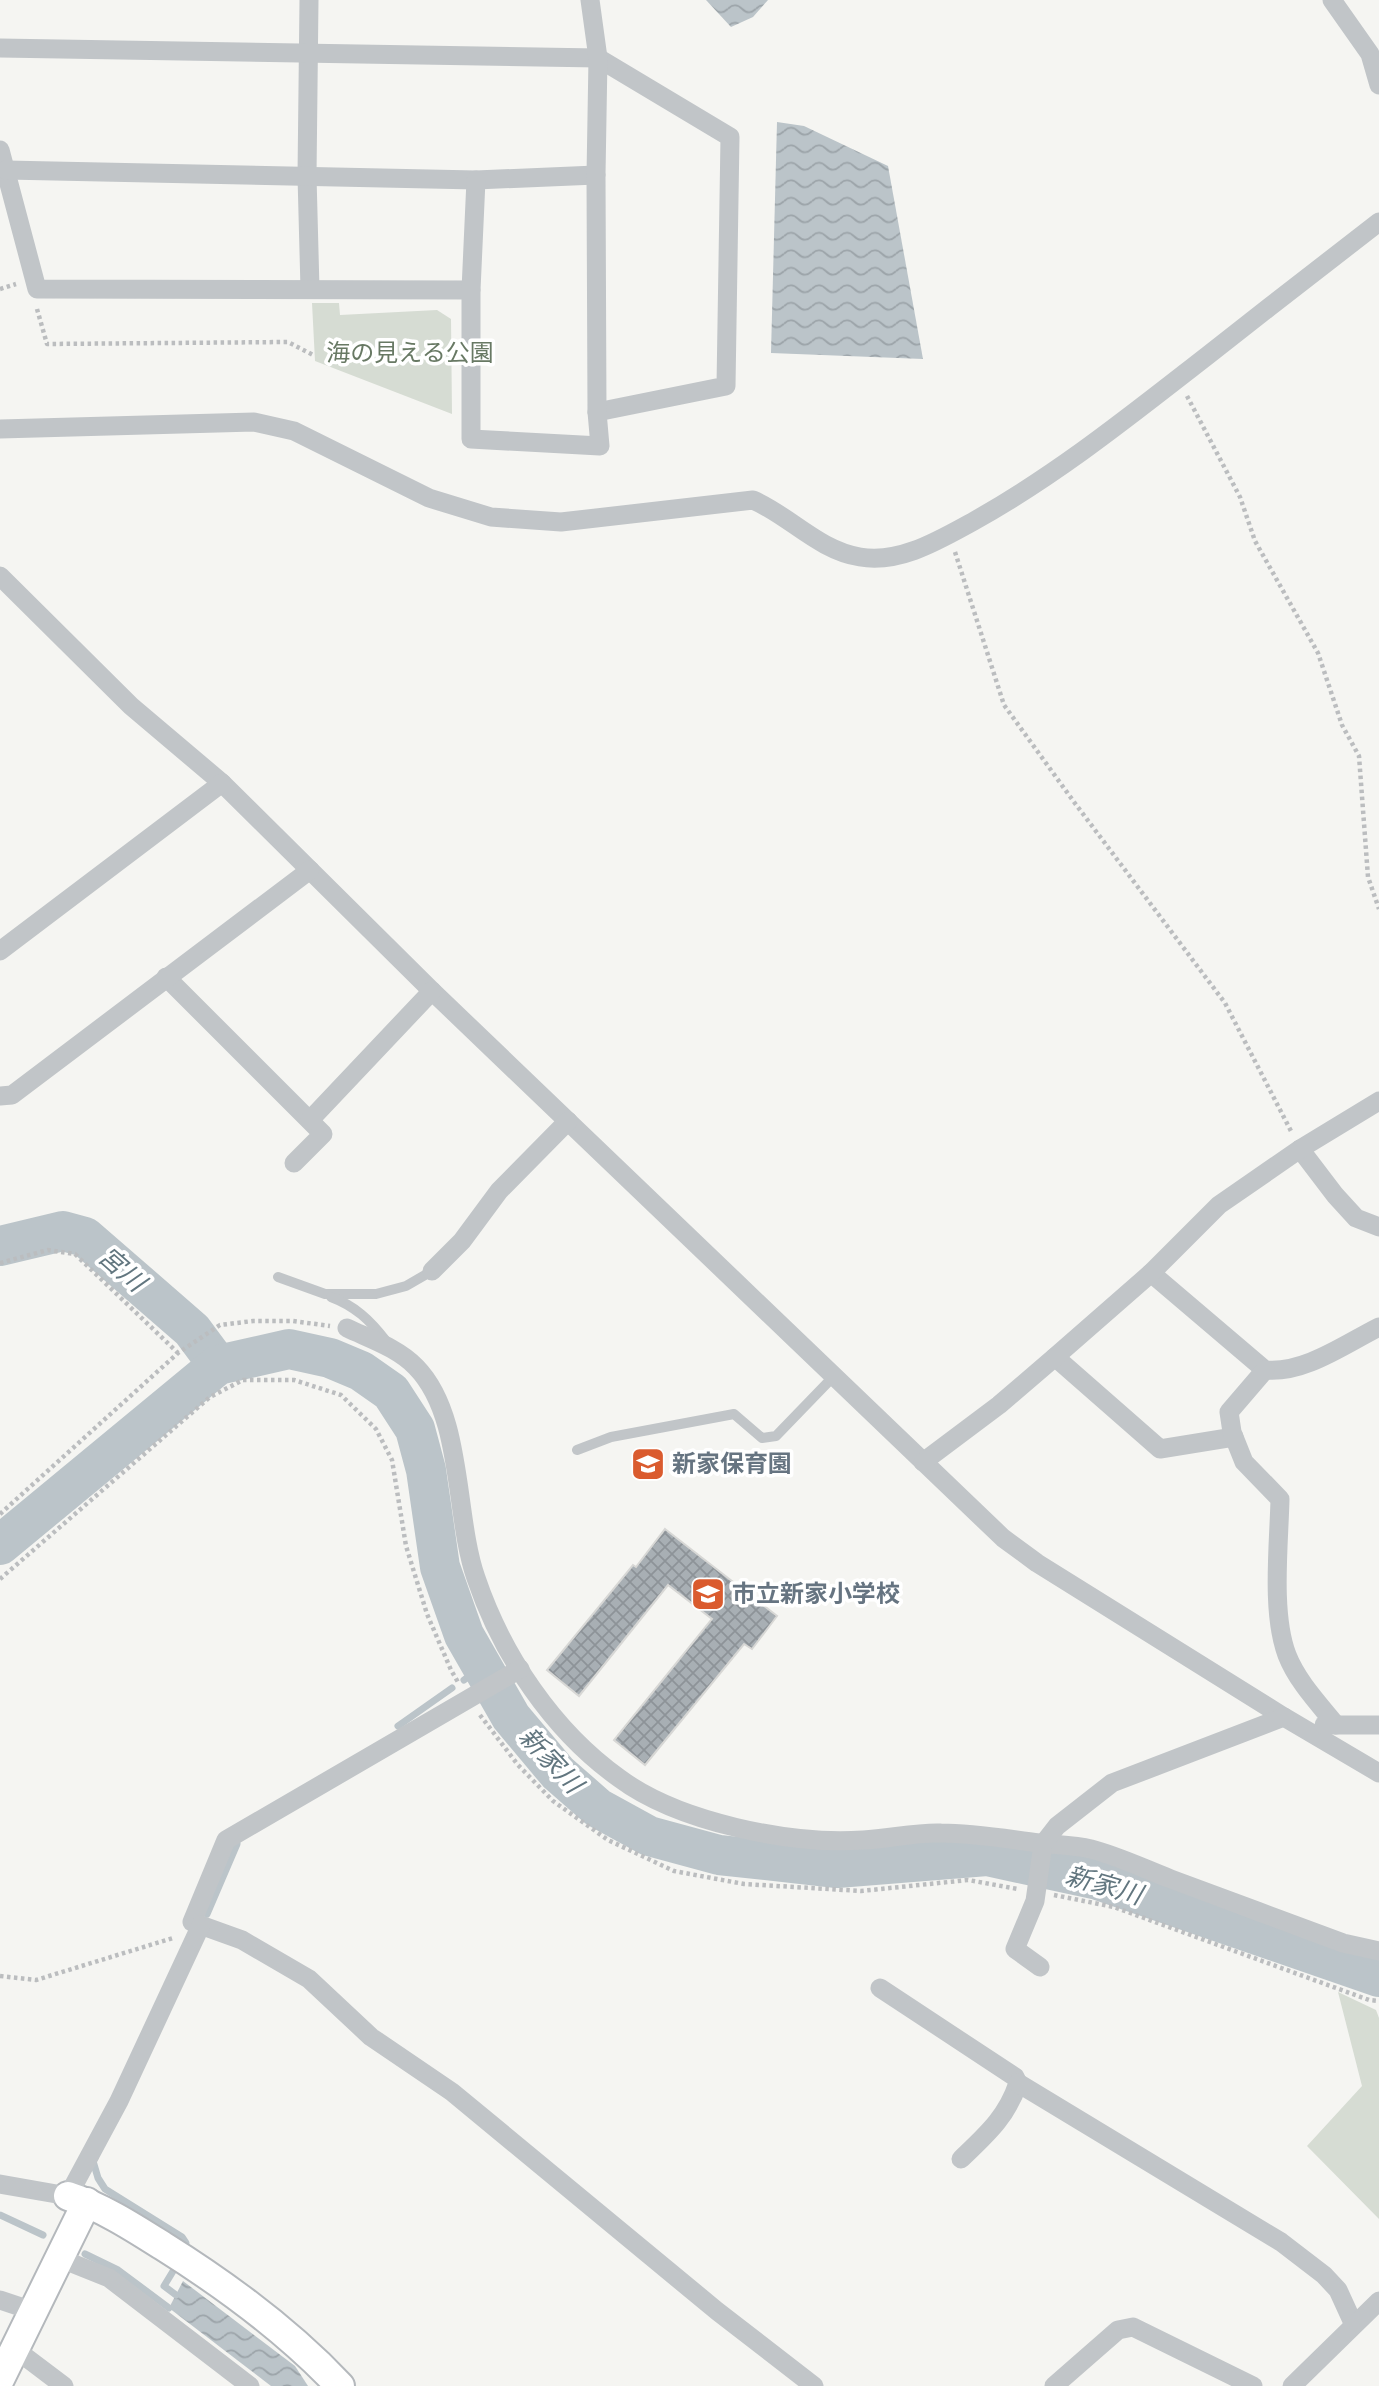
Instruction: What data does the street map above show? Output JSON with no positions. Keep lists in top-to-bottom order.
{
  "water": ["宮川", "新家川"],
  "parks": ["海の見える公園"],
  "places": {
    "school or university": ["新家保育園", "市立新家小学校"]
  }
}
